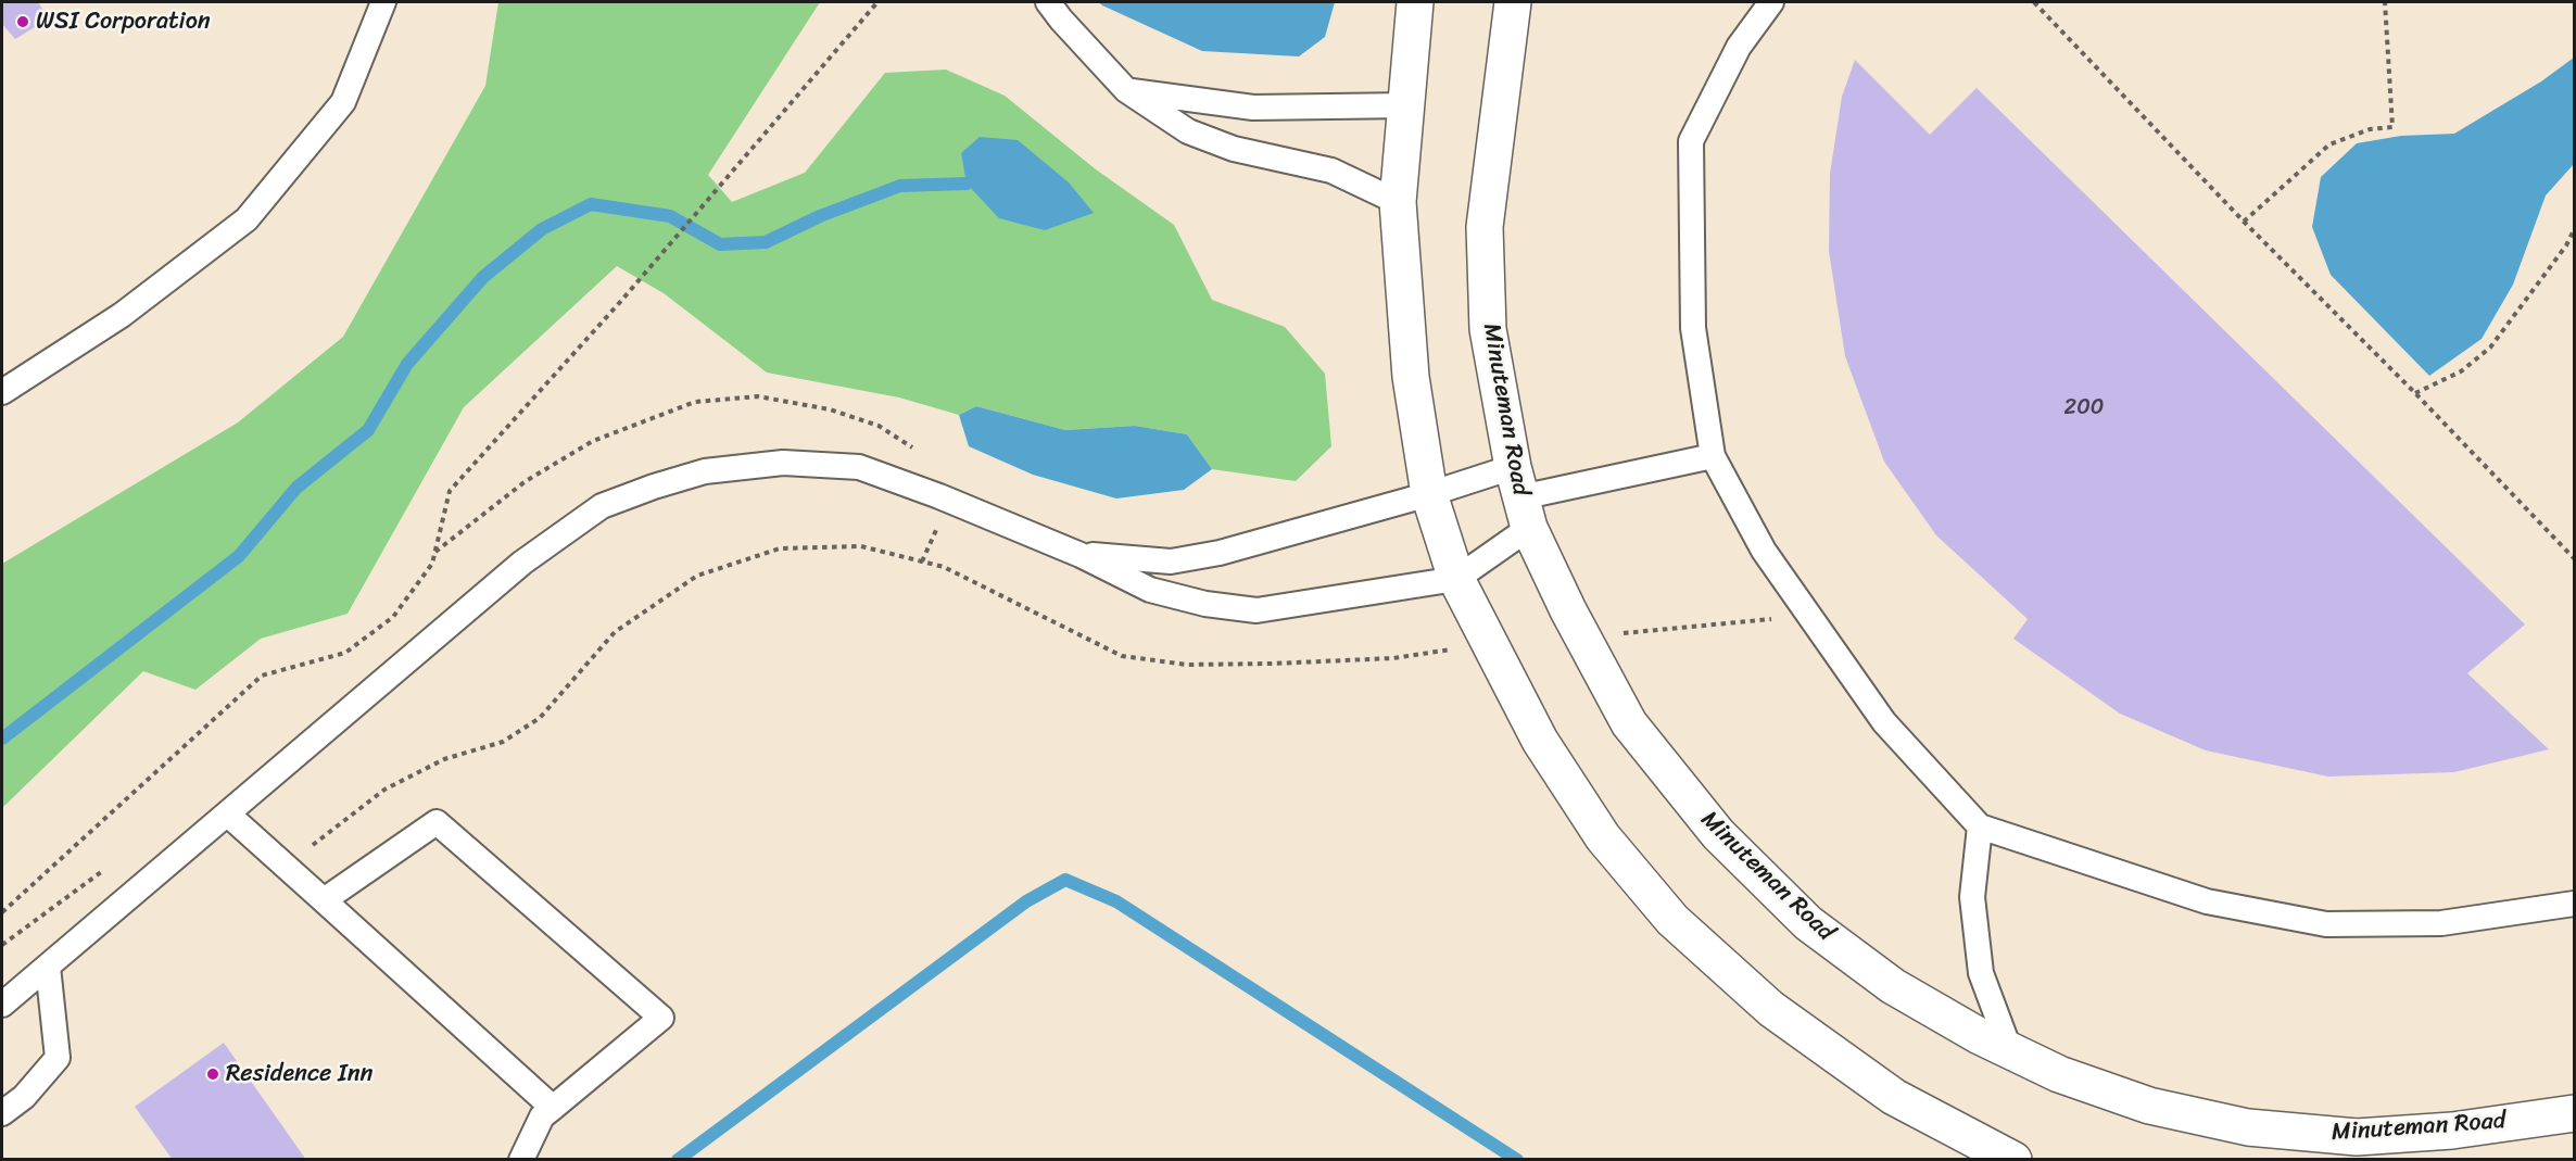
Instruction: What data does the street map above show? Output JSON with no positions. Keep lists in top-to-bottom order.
{
  "streets": {
    "street": ["Minuteman Road"]
  },
  "places": ["WSI Corporation", "Residence Inn"],
  "house_numbers": ["200"]
}
